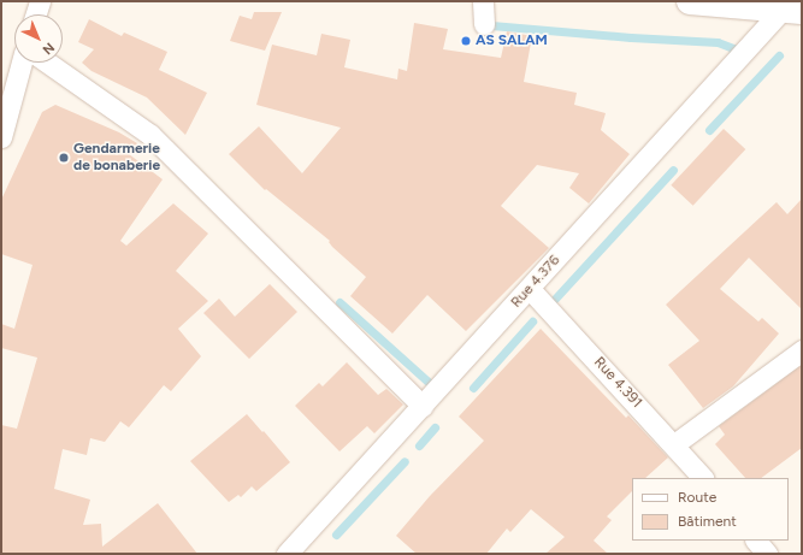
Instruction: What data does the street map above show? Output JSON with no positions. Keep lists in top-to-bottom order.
{
  "streets": {
    "street": ["Rue 4.376", "Rue 4.391"]
  },
  "crossings": [
    ["Rue 4.376", "Rue 4.391"]
  ],
  "places": ["AS SALAM", "Gendarmerie de bonaberie"],
  "legend": ["Route", "Bâtiment"],
  "north": "bottom right"
}
